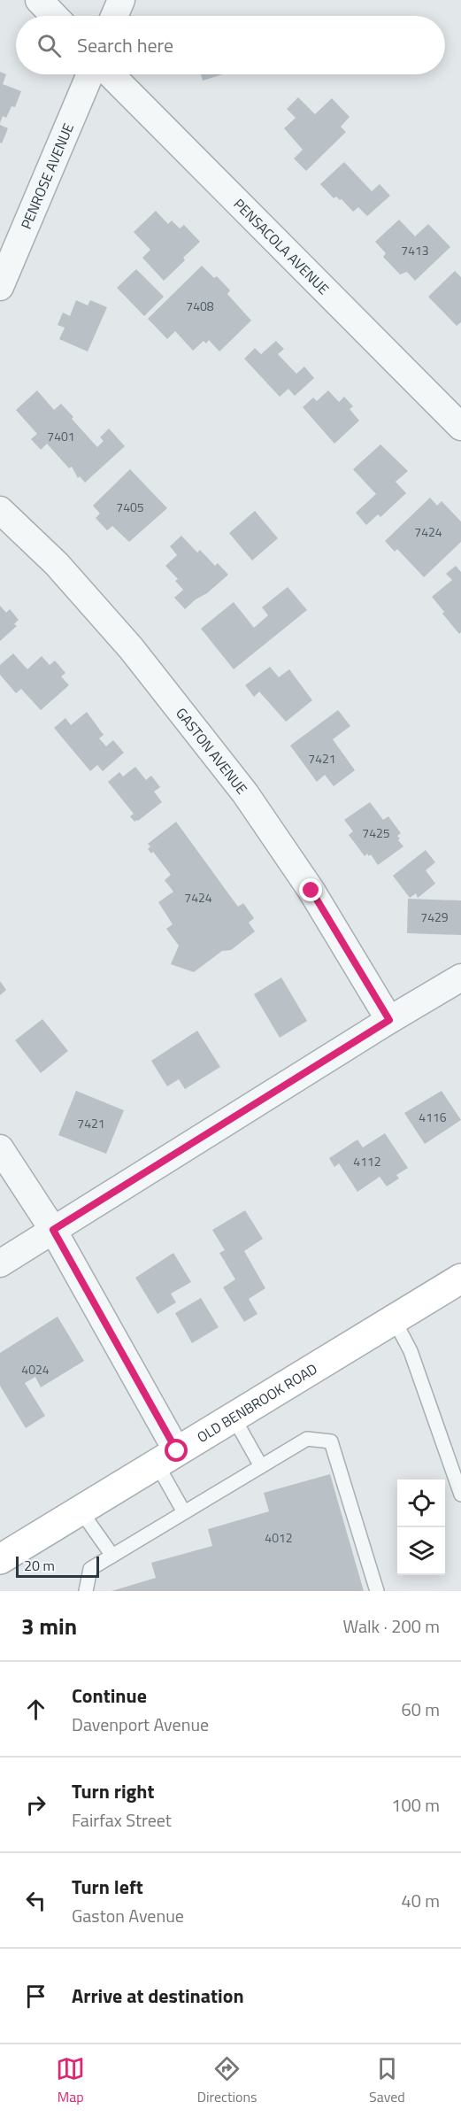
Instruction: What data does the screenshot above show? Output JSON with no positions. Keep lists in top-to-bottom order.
{
  "streets": {
    "street": [
      "PENROSE AVENUE",
      "PENSACOLA AVENUE",
      "GASTON AVENUE",
      "OLD BENBROOK ROAD"
    ]
  },
  "house_numbers": [
    "7413",
    "7408",
    "7401",
    "7405",
    "7424",
    "7421",
    "7425",
    "7424",
    "7429",
    "4116",
    "7421",
    "4112",
    "4024",
    "4012"
  ],
  "scale_bar": "20 m",
  "page": {
    "search": "Search here",
    "scale": "20 m",
    "heading": ["3 min", "Walk · 200 m"],
    "list": [
      ["Continue", "Davenport Avenue", "60 m"],
      ["Turn right", "Fairfax Street", "100 m"],
      ["Turn left", "Gaston Avenue", "40 m"],
      "Arrive at destination"
    ],
    "nav": ["Map", "Directions", "Saved"]
  }
}
